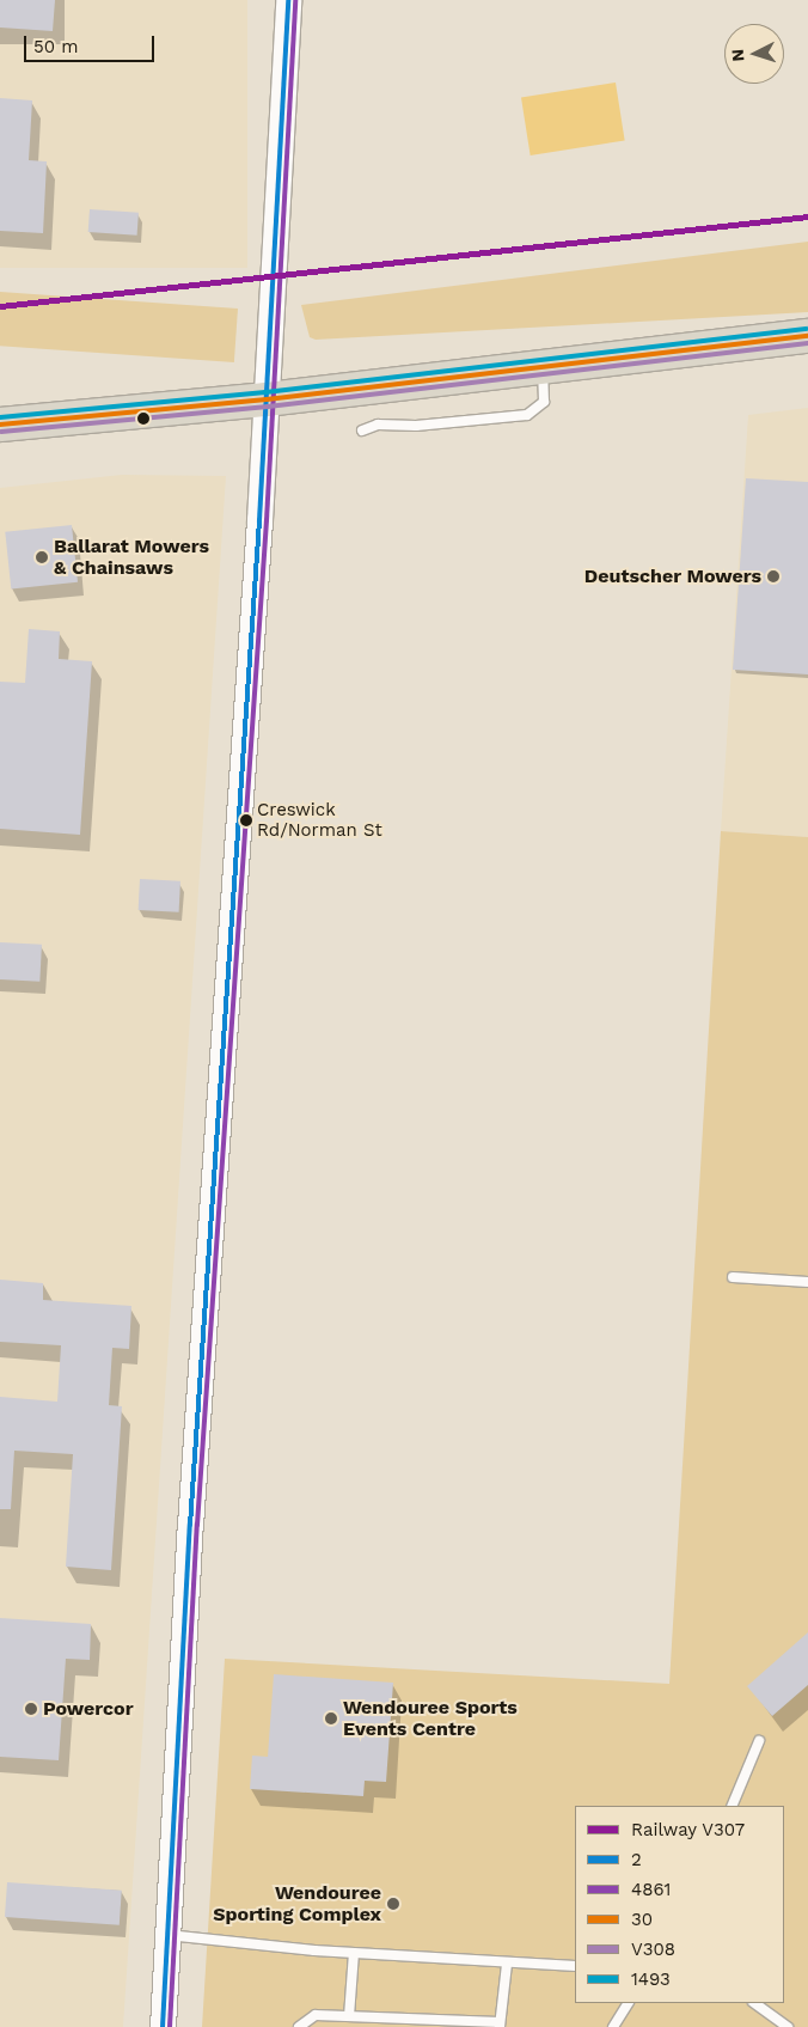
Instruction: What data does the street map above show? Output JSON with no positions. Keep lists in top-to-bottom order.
{
  "places": [
    "Ballarat Mowers & Chainsaws",
    "Deutscher Mowers",
    "Creswick Rd/Norman St",
    "Powercor",
    "Wendouree Sports Events Centre",
    "Wendouree Sporting Complex"
  ],
  "lines": [
    "transit line 2",
    "transit line 4861",
    "rail line V307",
    "transit line 1493",
    "transit line 30",
    "transit line V308"
  ],
  "legend": [
    "Railway V307",
    "2",
    "4861",
    "30",
    "V308",
    "1493"
  ],
  "scale_bar": "50 m",
  "north": "left"
}
